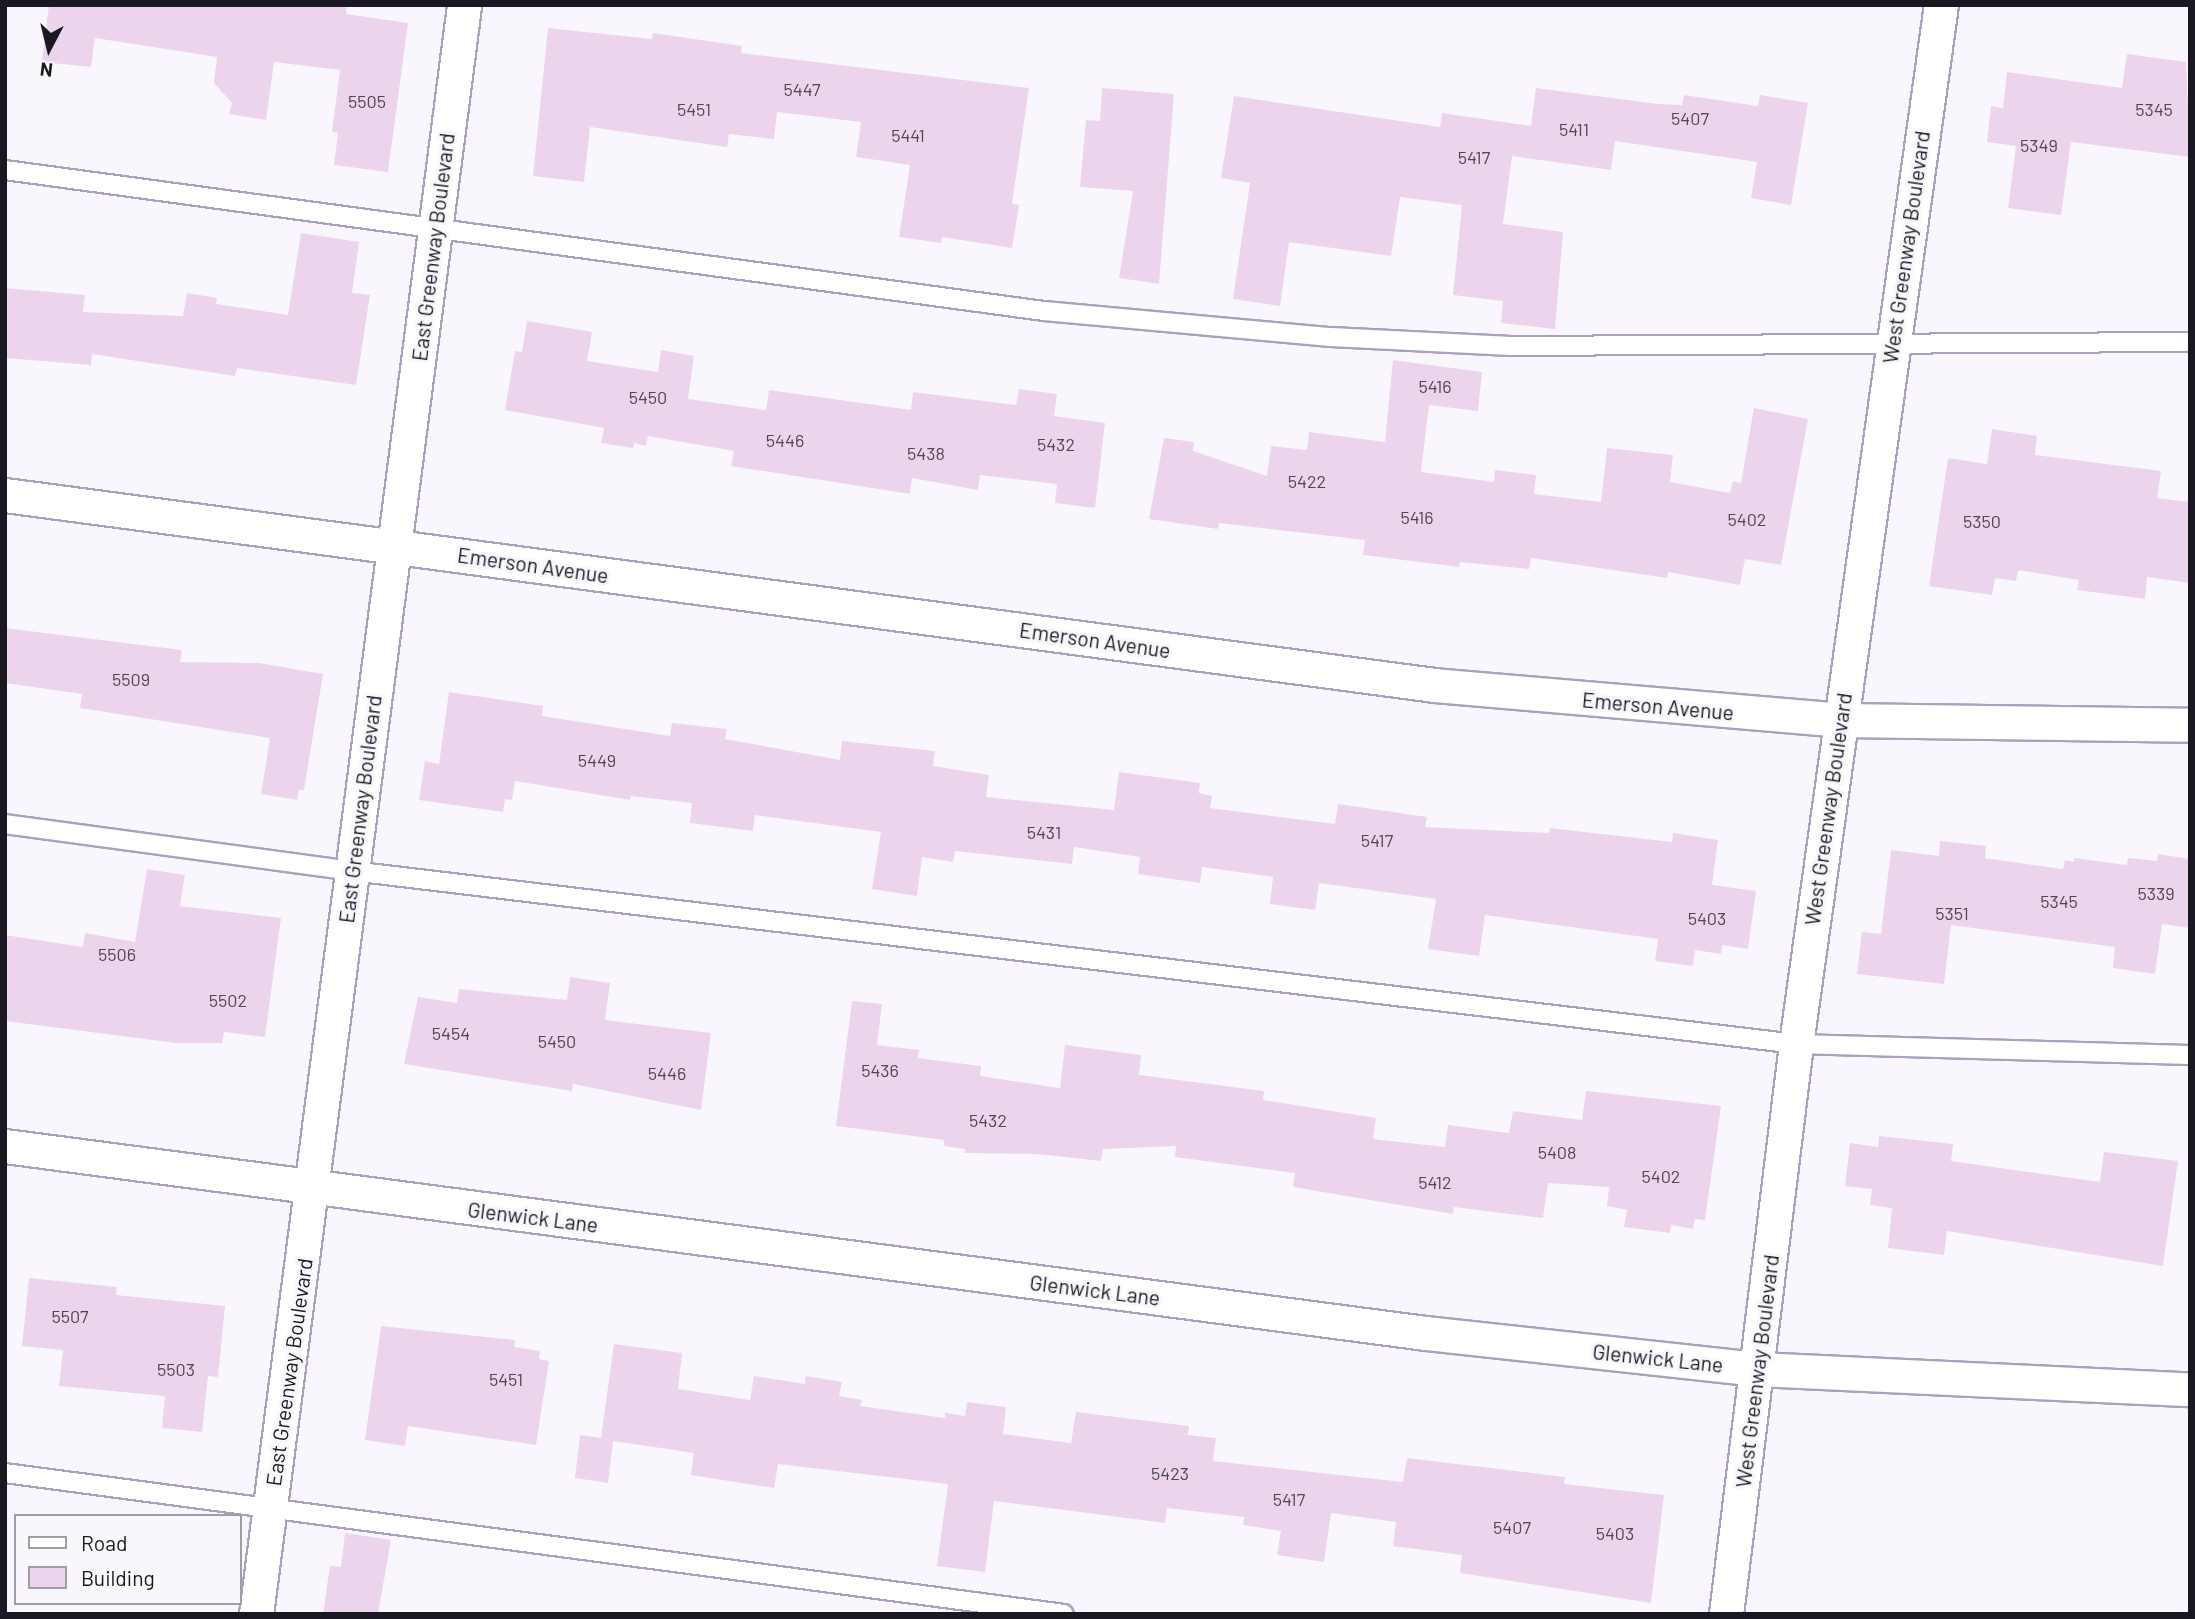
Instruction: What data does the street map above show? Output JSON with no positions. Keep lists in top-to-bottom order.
{
  "streets": {
    "street": [
      "East Greenway Boulevard",
      "West Greenway Boulevard",
      "Emerson Avenue",
      "Glenwick Lane"
    ]
  },
  "crossings": [
    ["East Greenway Boulevard", "Emerson Avenue"],
    ["East Greenway Boulevard", "Glenwick Lane"],
    ["West Greenway Boulevard", "Emerson Avenue"],
    ["West Greenway Boulevard", "Glenwick Lane"]
  ],
  "house_numbers": [
    "5447",
    "5505",
    "5451",
    "5345",
    "5407",
    "5411",
    "5441",
    "5349",
    "5417",
    "5416",
    "5450",
    "5446",
    "5432",
    "5438",
    "5422",
    "5416",
    "5402",
    "5350",
    "5509",
    "5449",
    "5431",
    "5417",
    "5339",
    "5345",
    "5351",
    "5403",
    "5506",
    "5502",
    "5454",
    "5450",
    "5436",
    "5446",
    "5432",
    "5408",
    "5402",
    "5412",
    "5507",
    "5503",
    "5451",
    "5423",
    "5417",
    "5407",
    "5403"
  ],
  "legend": ["Road", "Building"],
  "north": "bottom"
}
